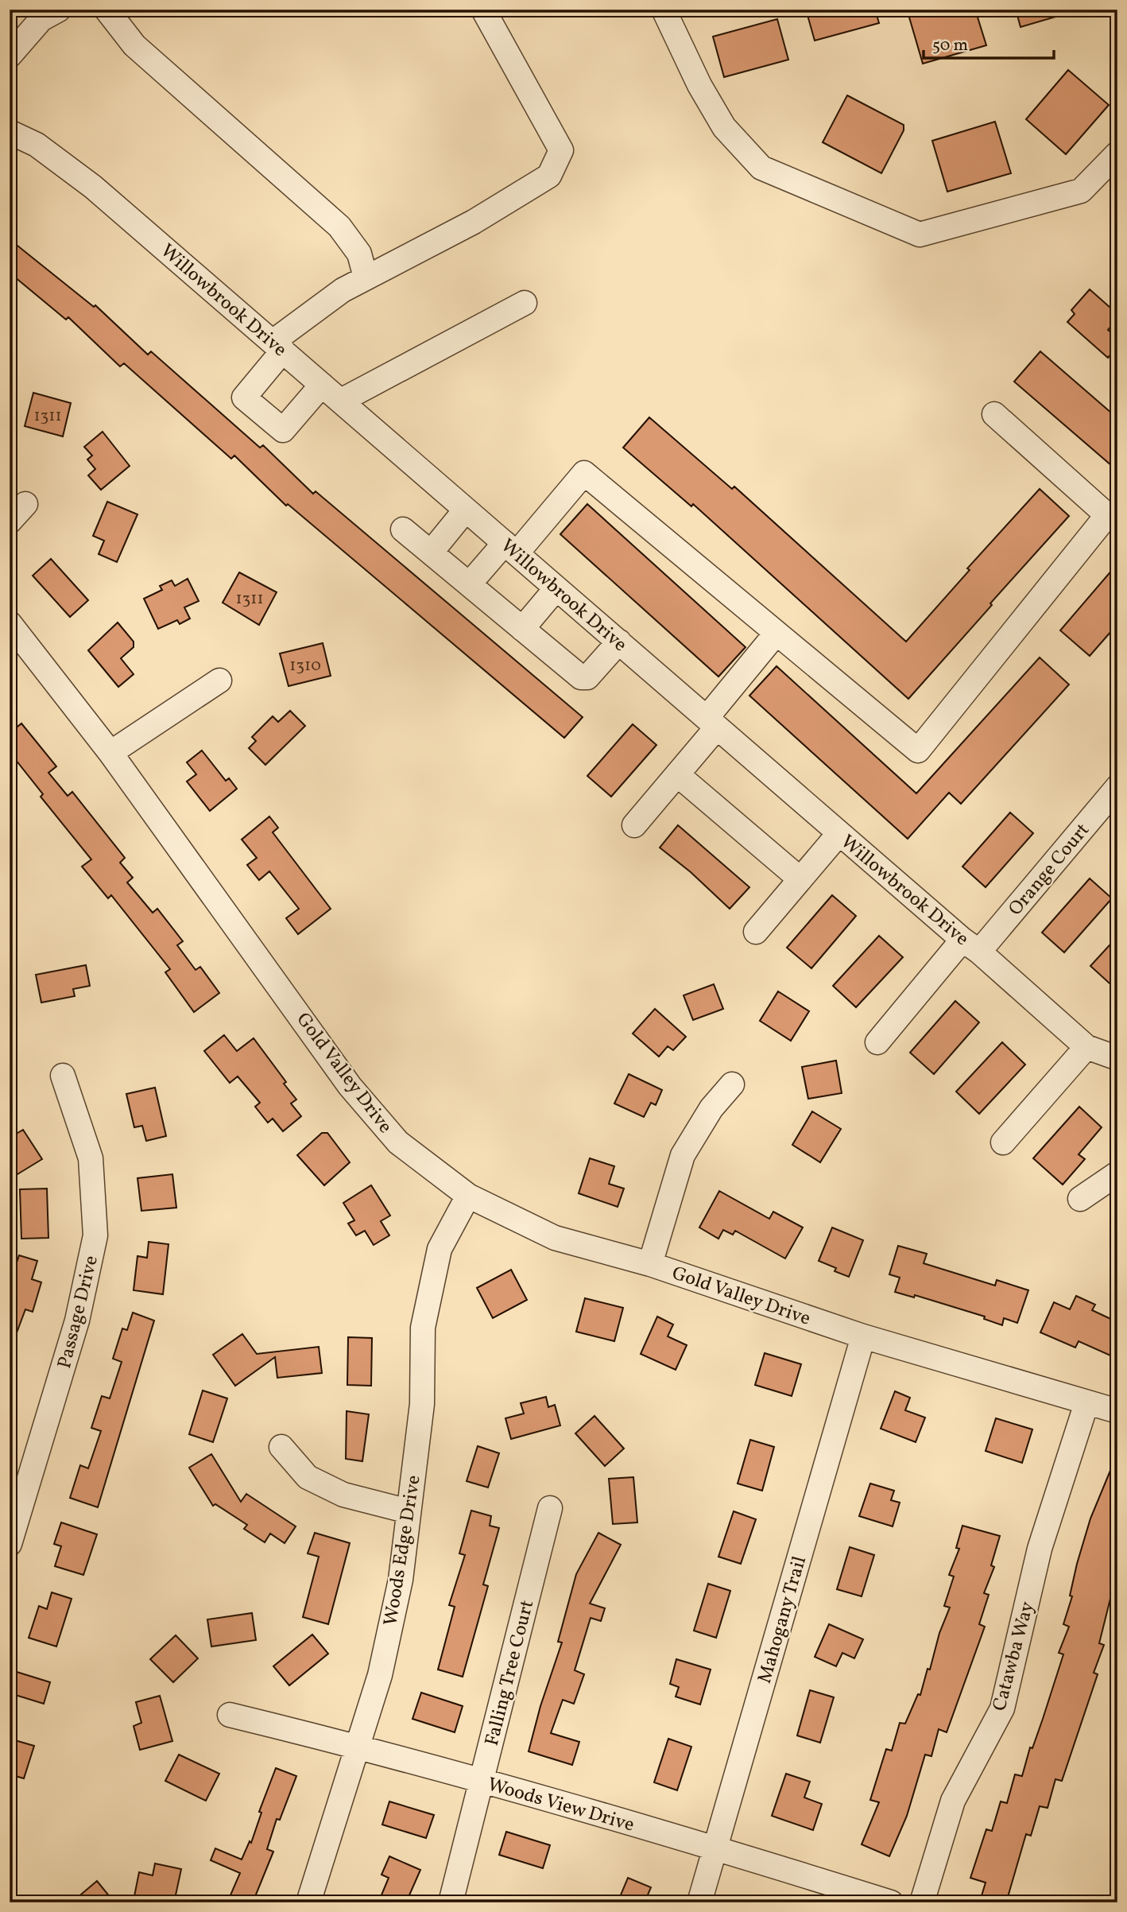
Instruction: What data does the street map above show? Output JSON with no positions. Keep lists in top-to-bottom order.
{
  "streets": {
    "street": [
      "Willowbrook Drive",
      "Orange Court",
      "Gold Valley Drive",
      "Passage Drive",
      "Woods Edge Drive",
      "Mahogany Trail",
      "Catawba Way",
      "Falling Tree Court",
      "Woods View Drive"
    ]
  },
  "crossings": [
    ["Willowbrook Drive", "Orange Court"],
    ["Gold Valley Drive", "Woods Edge Drive"],
    ["Gold Valley Drive", "Mahogany Trail"],
    ["Gold Valley Drive", "Catawba Way"],
    ["Woods Edge Drive", "Woods View Drive"],
    ["Mahogany Trail", "Woods View Drive"],
    ["Falling Tree Court", "Woods View Drive"]
  ],
  "house_numbers": ["1311", "1311", "1310"],
  "scale_bar": "50 m"
}
